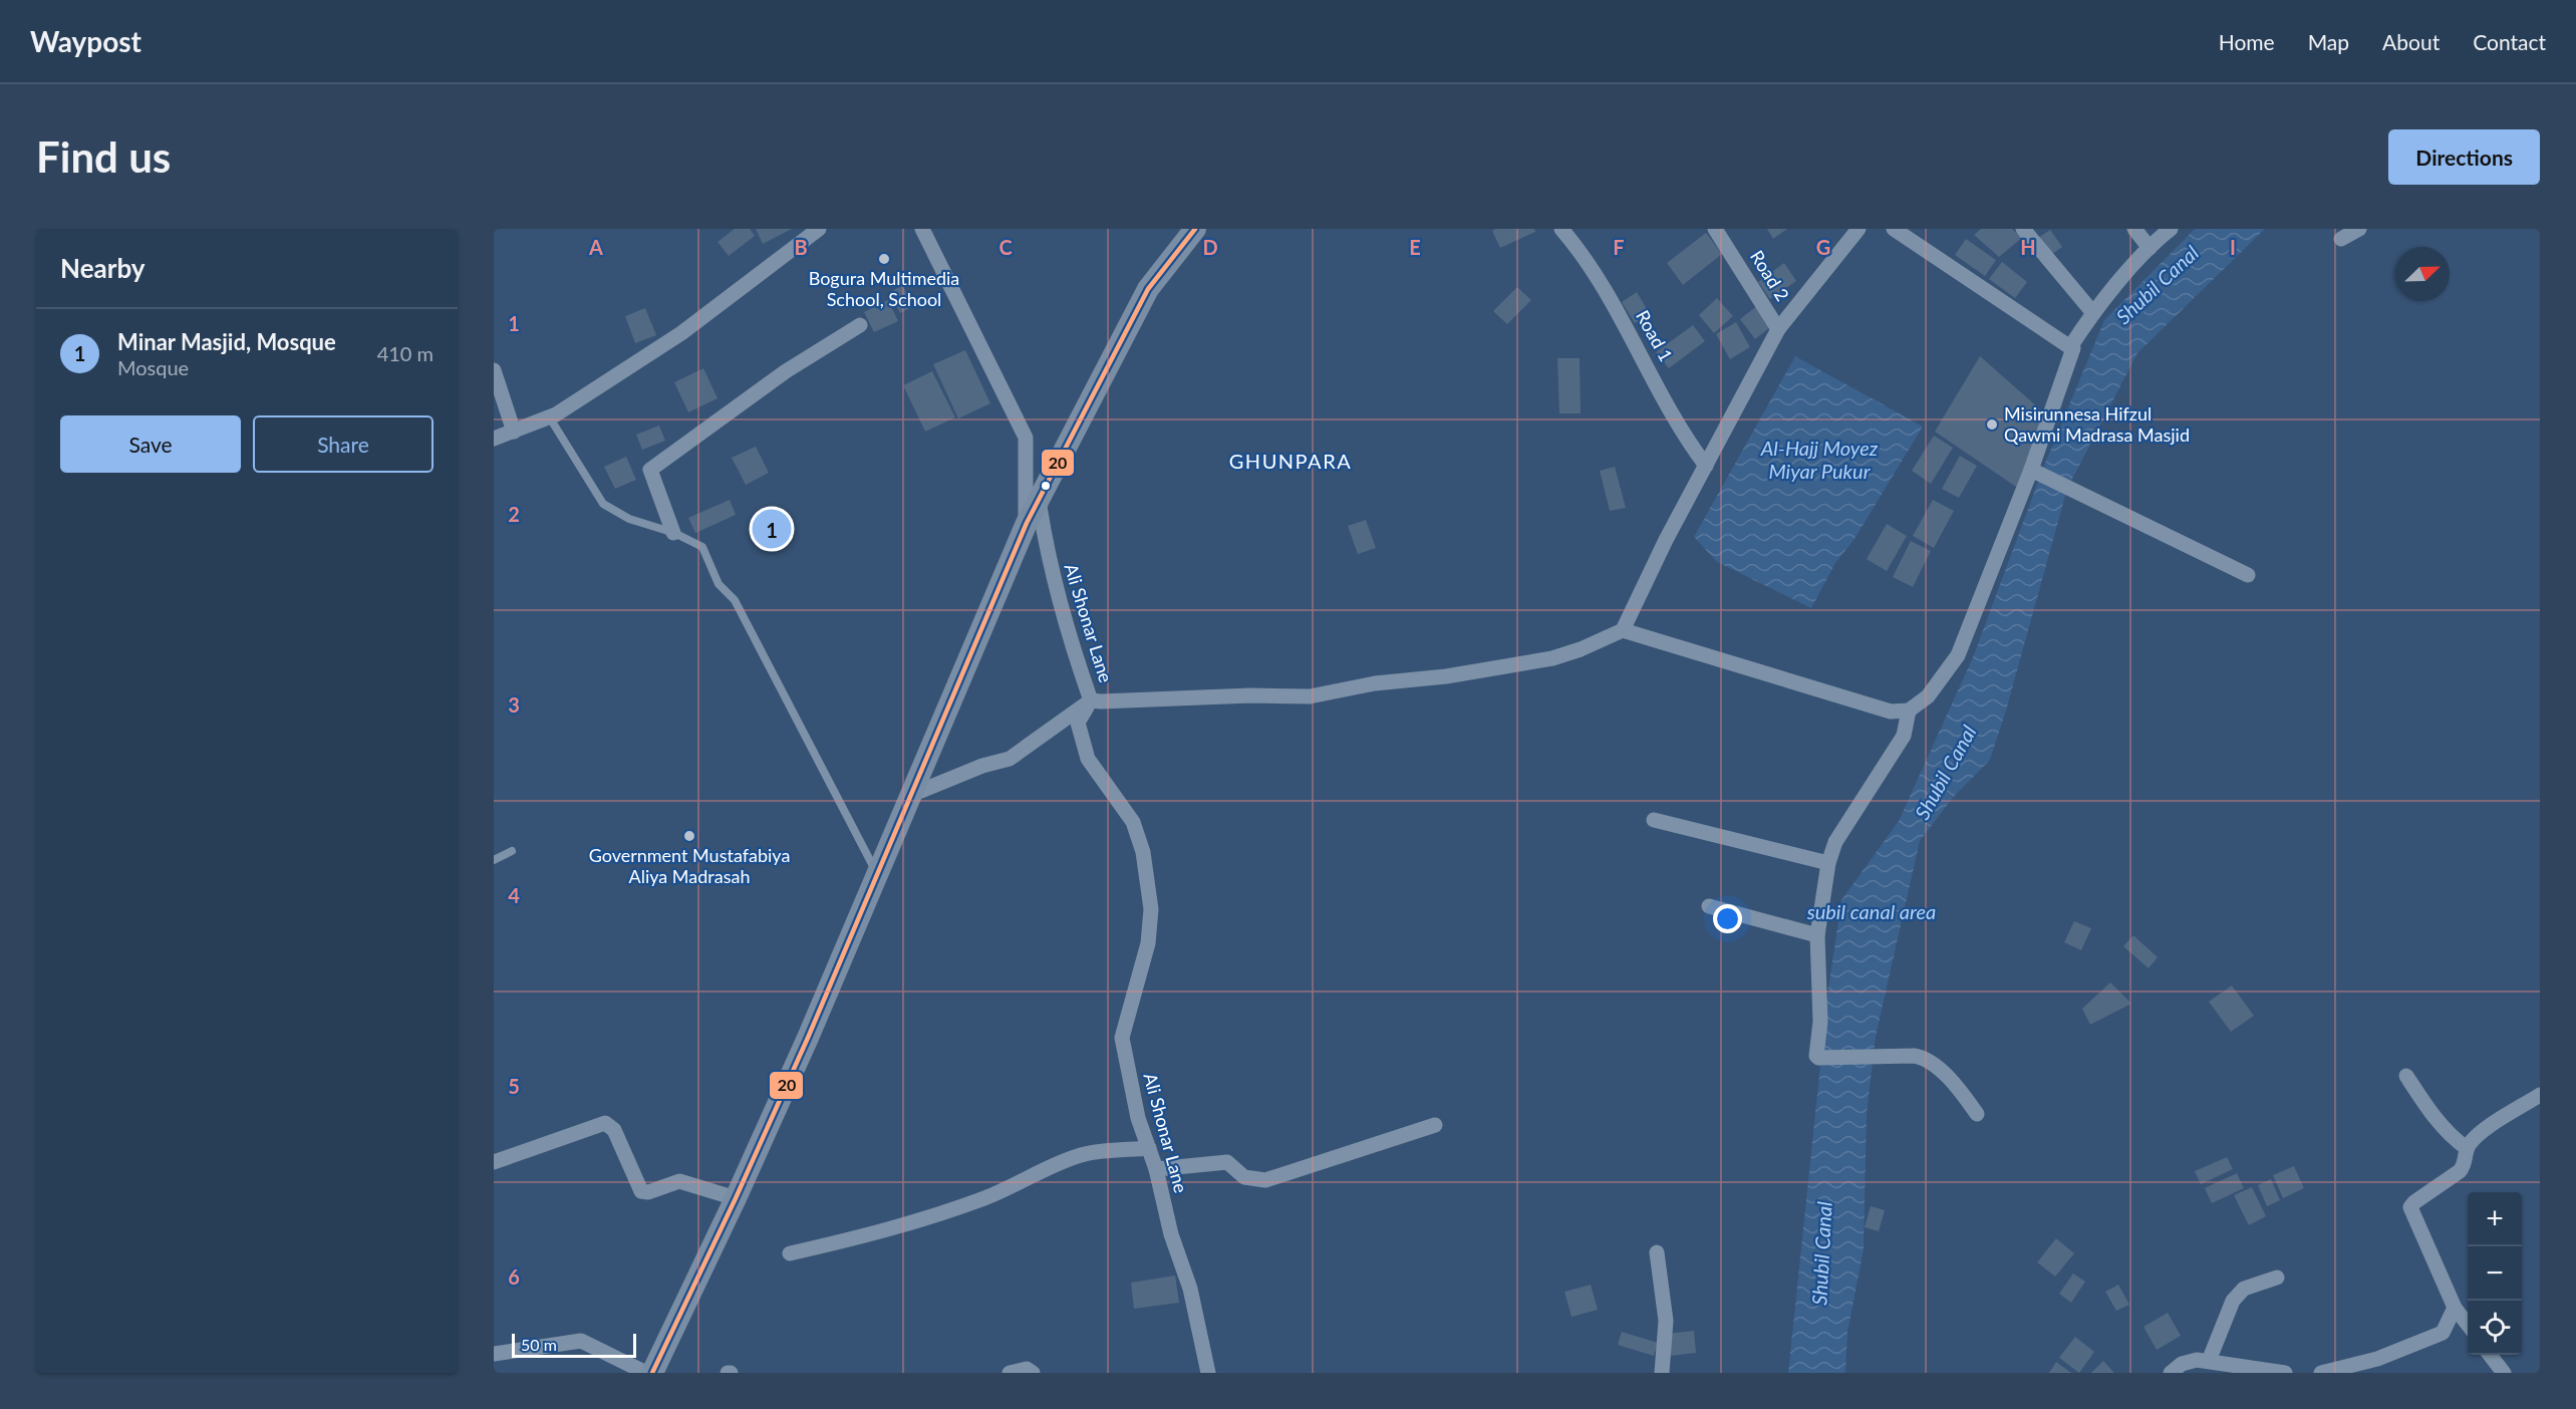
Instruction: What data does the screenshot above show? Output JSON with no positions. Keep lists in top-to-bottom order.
{
  "streets": {
    "street": ["Road 2", "Road 1", "Ali Shonar Lane"]
  },
  "districts": ["GHUNPARA"],
  "water": ["Shubil Canal", "Al-Hajj Moyez Miyar Pukur", "subil canal area"],
  "places": ["Bogura Multimedia School, School", "Misirunnesa Hifzul Qawmi Madrasa Masjid", "Government Mustafabiya Aliya Madrasah"],
  "lines": ["transit line 20"],
  "scale_bar": "50 m",
  "north": "top right",
  "page": {
    "header": "Waypost",
    "nav": [
      "Home",
      "Map",
      "About",
      "Contact"
    ],
    "buttons": [
      "Directions",
      ["Save", "Share"]
    ],
    "title": "Find us",
    "heading": "Nearby",
    "list": [
      {
        "mark": "1",
        "name": "Minar Masjid, Mosque",
        "note": "Mosque",
        "value": "410 m"
      }
    ],
    "pins": "1",
    "map_buttons": ["+", "−"],
    "scale": "50 m"
  },
  "grid": {
    "columns": [
      "A",
      "B",
      "C",
      "D",
      "E",
      "F",
      "G",
      "H",
      "I"
    ],
    "rows": [
      "1",
      "2",
      "3",
      "4",
      "5",
      "6"
    ]
  }
}
